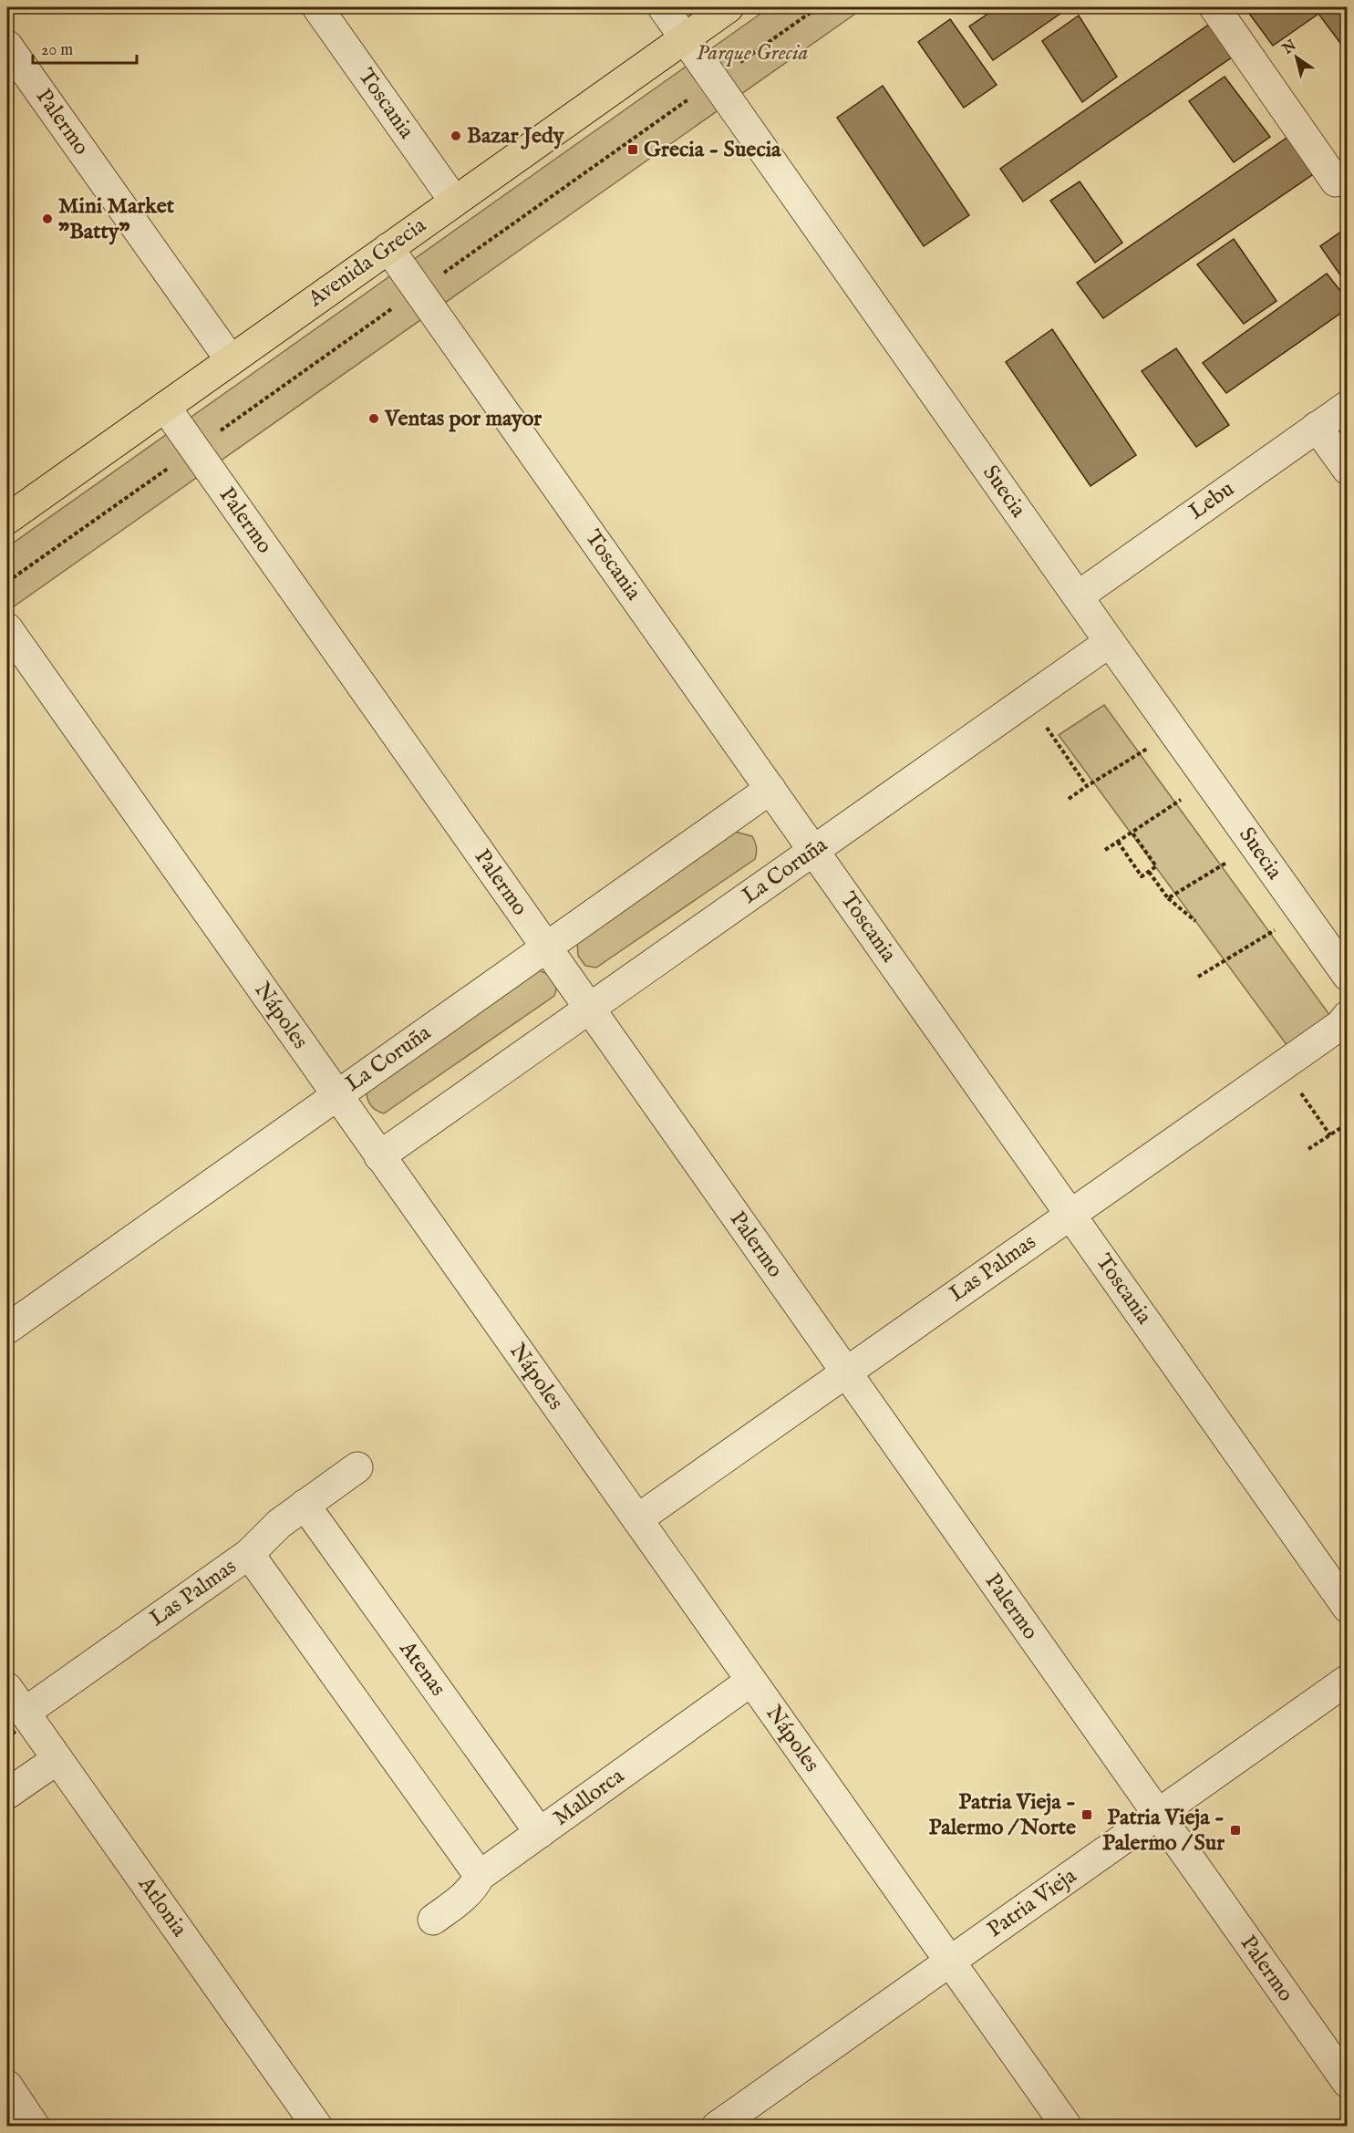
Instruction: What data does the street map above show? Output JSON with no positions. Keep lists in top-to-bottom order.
{
  "streets": {
    "main road": ["Avenida Grecia"],
    "street": [
      "Toscania",
      "Palermo",
      "Suecia",
      "Lebu",
      "La Coruña",
      "Nápoles",
      "Las Palmas",
      "Atenas",
      "Mallorca",
      "Patria Vieja",
      "Atlonia"
    ]
  },
  "crossings": [
    ["Toscania", "Avenida Grecia"],
    ["Toscania", "La Coruña"],
    ["Toscania", "Las Palmas"],
    ["Palermo", "Avenida Grecia"],
    ["Palermo", "La Coruña"],
    ["Palermo", "Las Palmas"],
    ["Palermo", "Patria Vieja"],
    ["Avenida Grecia", "Suecia"],
    ["Suecia", "Lebu"],
    ["Suecia", "La Coruña"],
    ["La Coruña", "Nápoles"],
    ["Nápoles", "Las Palmas"],
    ["Nápoles", "Mallorca"],
    ["Nápoles", "Patria Vieja"],
    ["Las Palmas", "Atenas"],
    ["Las Palmas", "Atlonia"],
    ["Atenas", "Mallorca"]
  ],
  "parks": ["Parque Grecia"],
  "places": {
    "other": ["Bazar Jedy", "Mini Market \"Batty\"", "Ventas por mayor"],
    "transit": ["Grecia - Suecia", "Patria Vieja - Palermo / Norte", "Patria Vieja - Palermo / Sur"]
  },
  "scale_bar": "20 m",
  "north": "top left"
}
